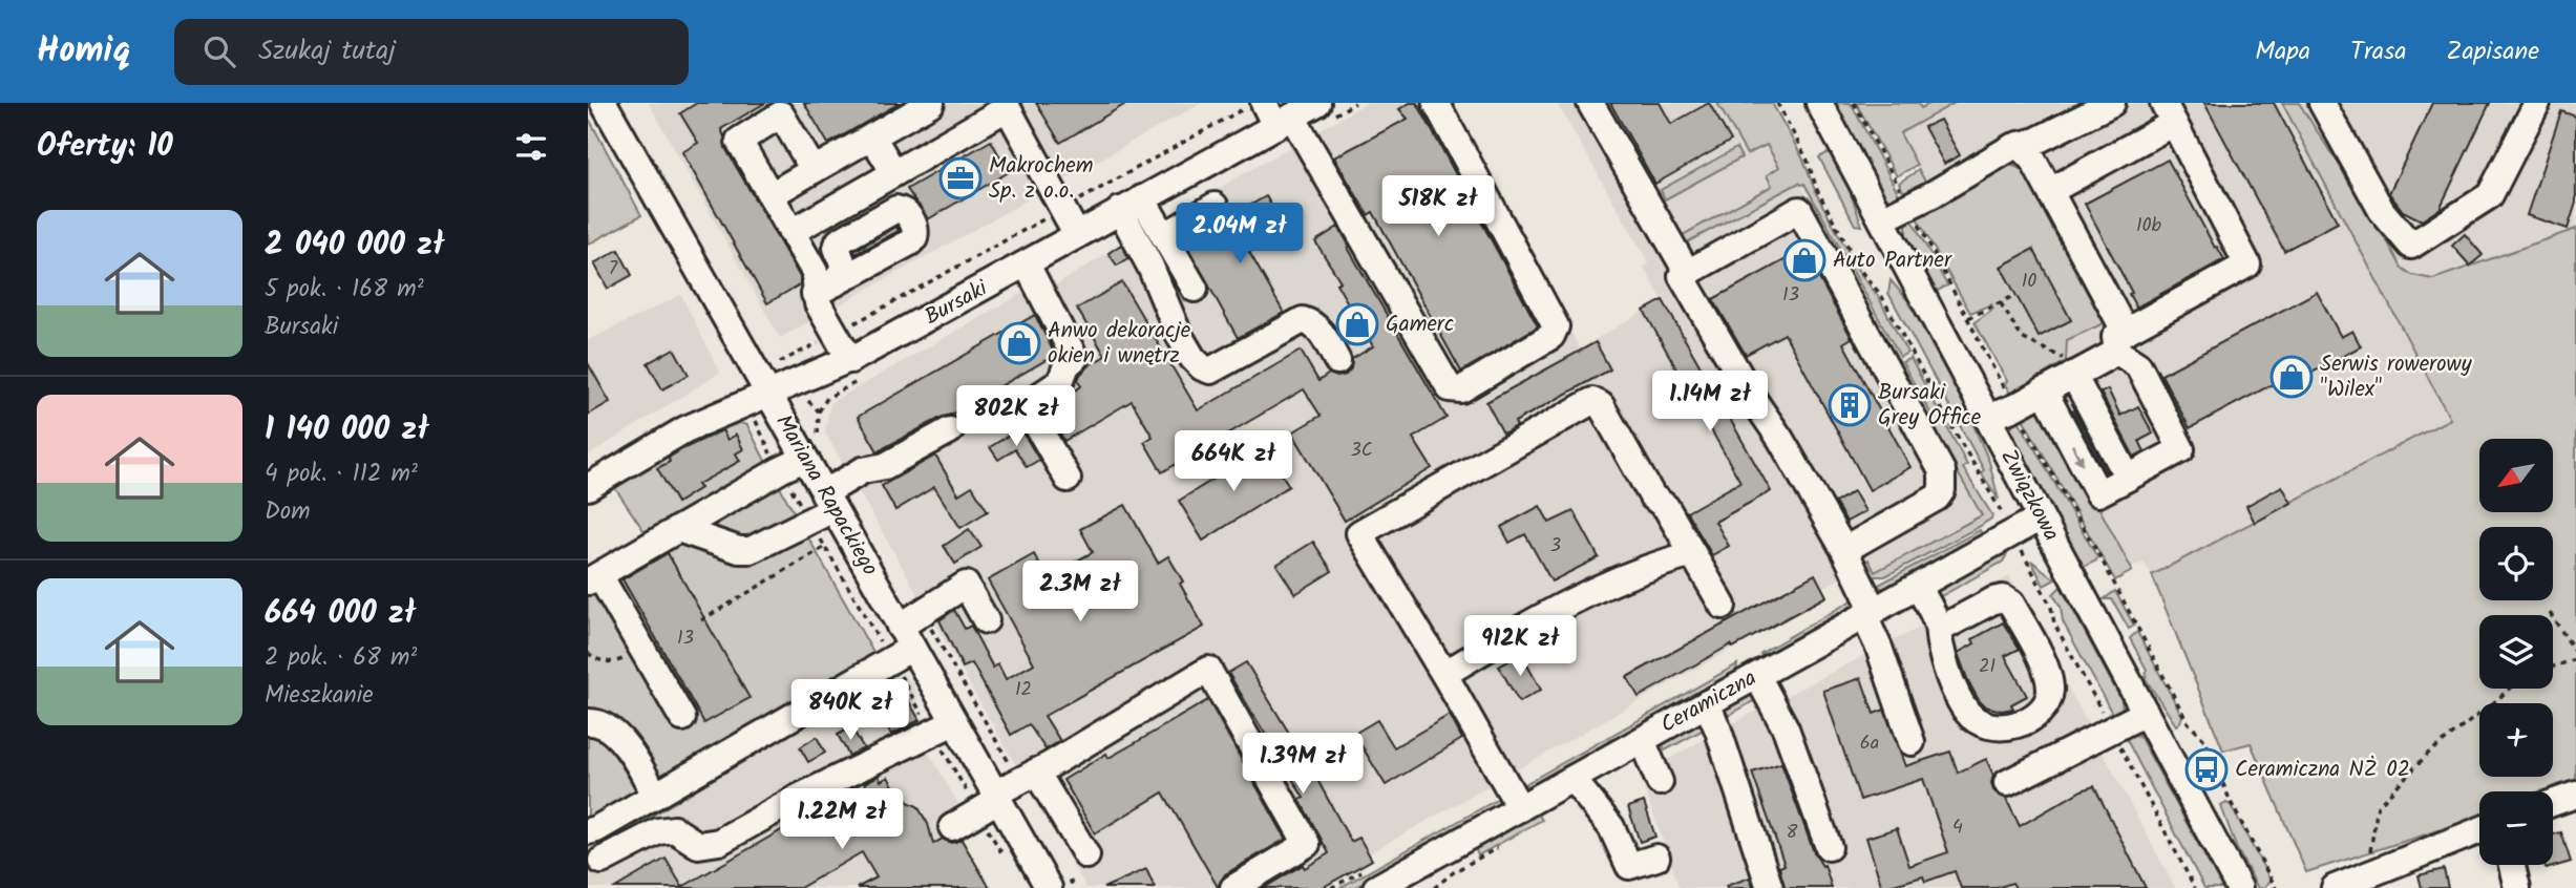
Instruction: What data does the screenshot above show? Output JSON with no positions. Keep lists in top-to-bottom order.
{
  "streets": {
    "street": [
      "Bursaki",
      "Mariana Rapackiego",
      "Związkowa",
      "Ceramiczna"
    ]
  },
  "crossings": [
    ["Bursaki", "Mariana Rapackiego"],
    ["Związkowa", "Ceramiczna"]
  ],
  "places": {
    "office": ["Makrochem Sp. z o.o."],
    "shop": [
      "Auto Partner",
      "Gamerc",
      "Anwo dekoracje okien i wnętrz",
      "Serwis rowerowy \"Wilex\""
    ],
    "building": ["Bursaki Grey Office"],
    "bus stop": ["Ceramiczna NŻ 02"]
  },
  "house_numbers": [
    "10b",
    "7",
    "10",
    "13",
    "3C",
    "3",
    "13",
    "21",
    "12",
    "6a",
    "4",
    "8"
  ],
  "north": "bottom left",
  "page": {
    "header": "Homiq",
    "search": "Szukaj tutaj",
    "nav": ["Mapa", "Trasa", "Zapisane"],
    "heading": "Oferty: 10",
    "price": [
      "518K zł",
      "2.04M zł",
      "1.14M zł",
      "802K zł",
      "664K zł",
      "2.3M zł",
      "912K zł",
      "840K zł",
      "1.39M zł",
      "1.22M zł"
    ],
    "list": [
      {
        "name": "2 040 000 zł",
        "note": "5 pok. · 168 m² · Bursaki"
      },
      {
        "name": "1 140 000 zł",
        "note": "4 pok. · 112 m² · Dom"
      },
      {
        "name": "664 000 zł",
        "note": "2 pok. · 68 m² · Mieszkanie"
      }
    ],
    "map_buttons": ["+", "−"]
  }
}
